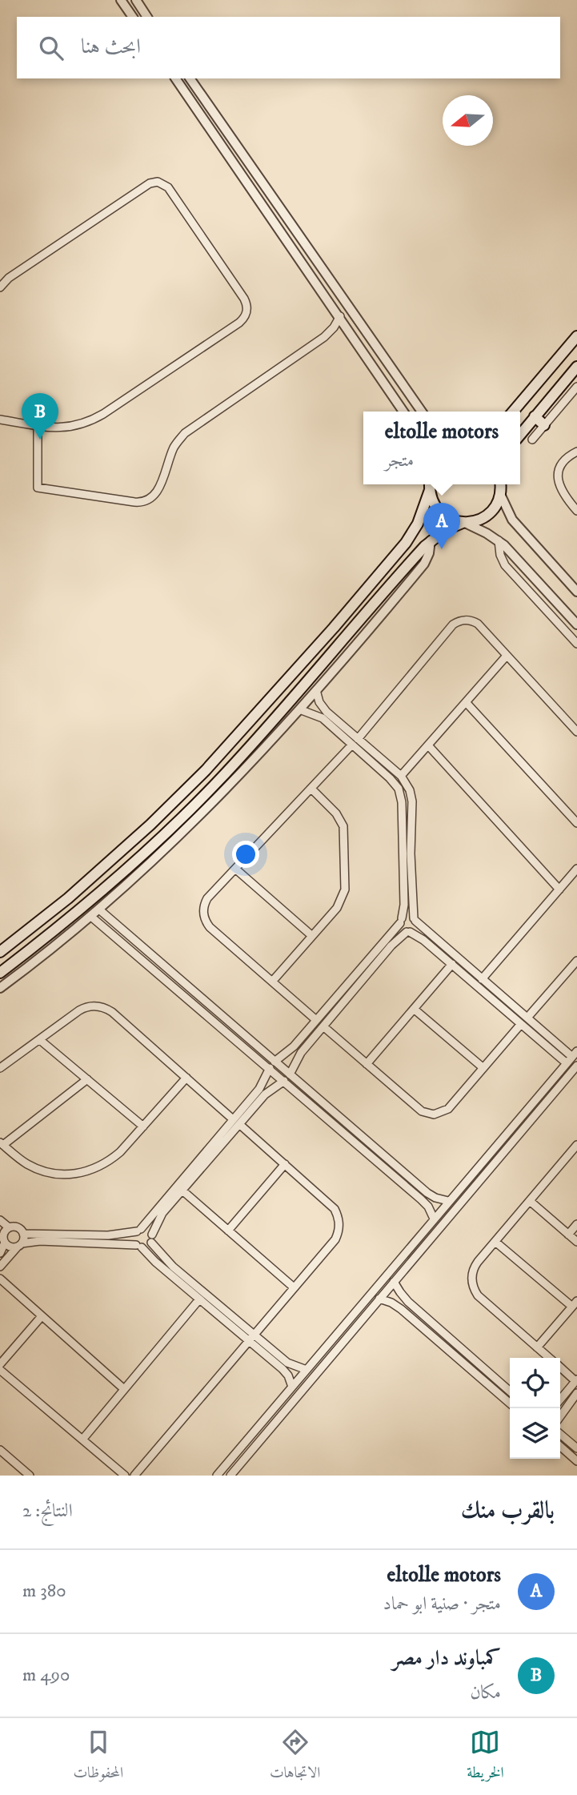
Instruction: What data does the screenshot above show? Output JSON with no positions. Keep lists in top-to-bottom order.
{
  "north": "left",
  "page": {
    "search": "ابحث هنا",
    "pins": ["B", "A"],
    "popup": ["eltolle motors", "متجر"],
    "heading": ["بالقرب منك", "النتائج: 2"],
    "list": [
      {
        "mark": "A",
        "name": "eltolle motors",
        "note": "متجر · صنية ابو حماد",
        "value": "380 m"
      },
      {
        "mark": "B",
        "name": "كمباوند دار مصر",
        "note": "مكان",
        "value": "490 m"
      }
    ],
    "nav": ["الخريطة", "الاتجاهات", "المحفوظات"]
  }
}
